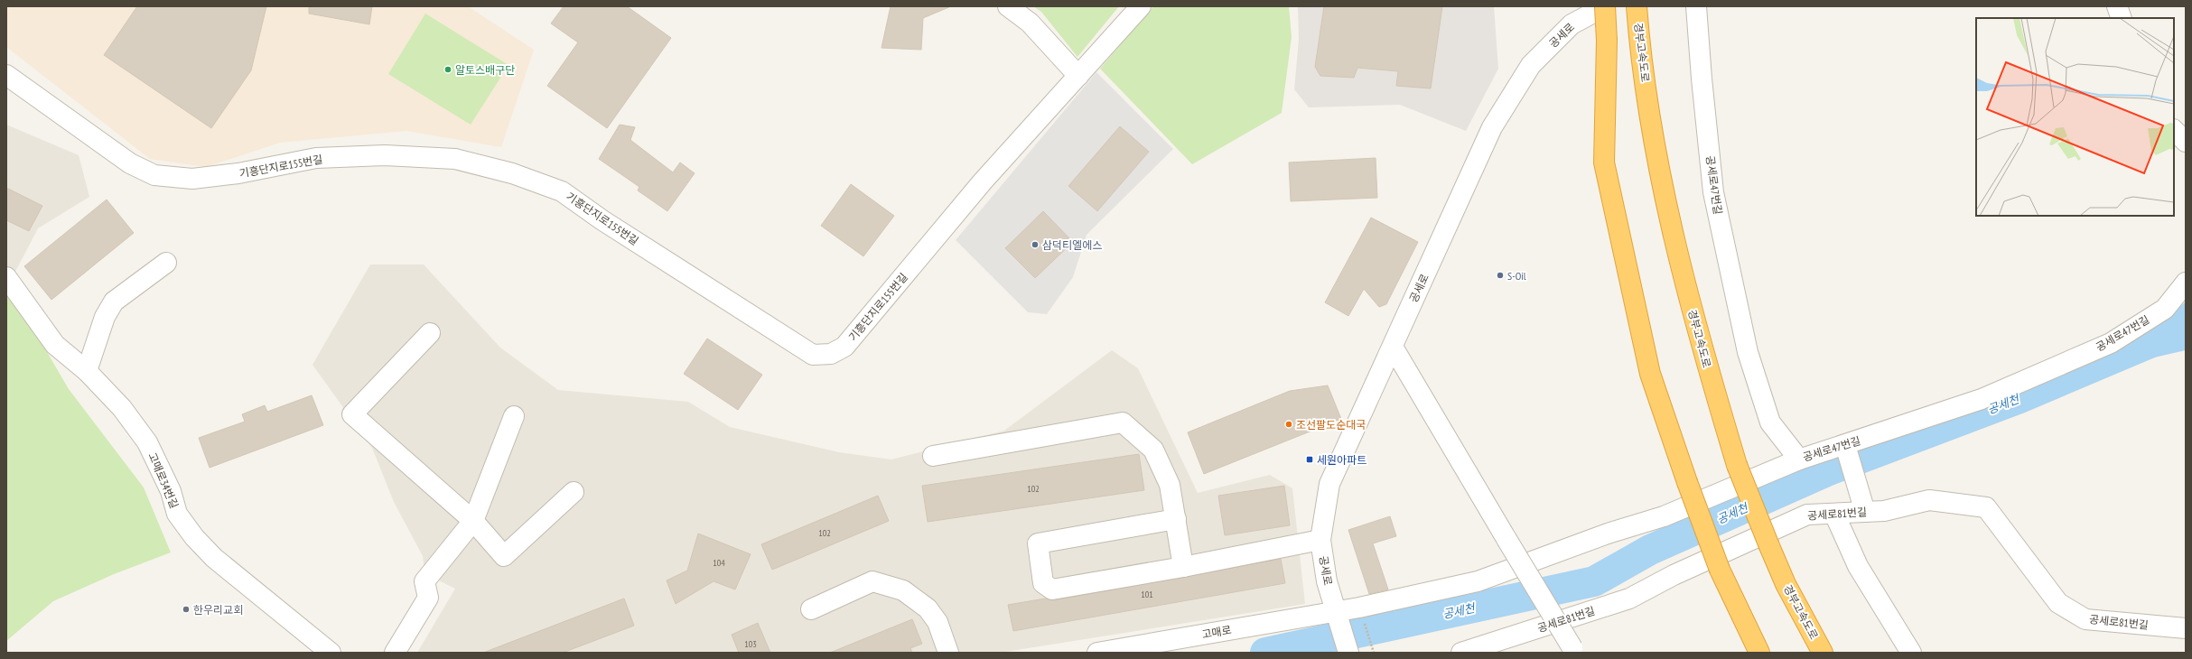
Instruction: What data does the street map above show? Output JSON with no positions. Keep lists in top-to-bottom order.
{
  "streets": {
    "highway": ["경부고속도로"],
    "street": [
      "공세로",
      "기흥단지로155번길",
      "공세로47번길",
      "고매로34번길",
      "공세로81번길",
      "고매로"
    ]
  },
  "crossings": [
    ["공세로", "고매로"],
    ["공세로47번길", "고매로"]
  ],
  "water": ["공세천"],
  "places": {
    "other": [
      "알토스배구단",
      "삼덕티엘에스",
      "S-Oil",
      "조선팔도순대국",
      "한우리교회"
    ],
    "transit": ["세원아파트"]
  },
  "house_numbers": [
    "102",
    "102",
    "104",
    "101",
    "103"
  ]
}
